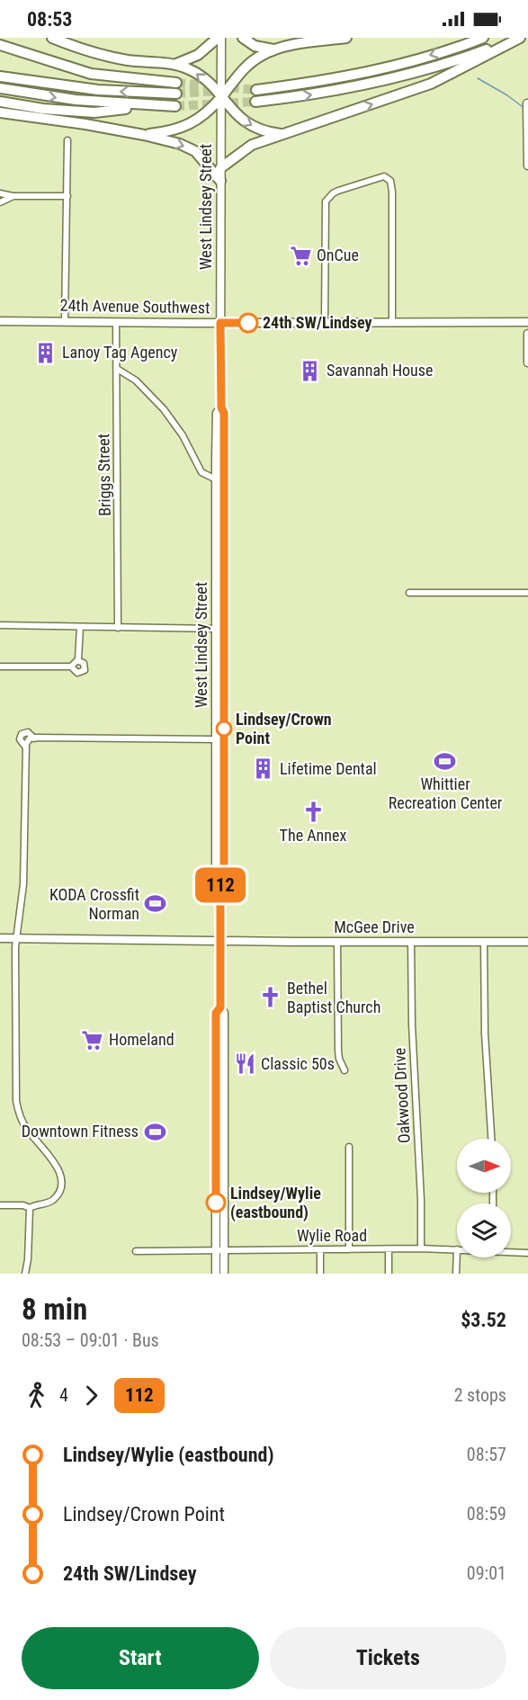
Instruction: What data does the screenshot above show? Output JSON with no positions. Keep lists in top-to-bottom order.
{
  "streets": {
    "street": [
      "West Lindsey Street",
      "24th Avenue Southwest",
      "Briggs Street",
      "McGee Drive",
      "Oakwood Drive",
      "Wylie Road"
    ]
  },
  "crossings": [
    ["West Lindsey Street", "24th Avenue Southwest"],
    ["West Lindsey Street", "McGee Drive"],
    ["West Lindsey Street", "Wylie Road"],
    ["24th Avenue Southwest", "Briggs Street"],
    ["McGee Drive", "Oakwood Drive"],
    ["Oakwood Drive", "Wylie Road"]
  ],
  "places": {
    "supermarket": ["OnCue", "Homeland"],
    "other": ["24th SW/Lindsey", "Lindsey/Crown Point", "Lindsey/Wylie (eastbound)"],
    "building": ["Lanoy Tag Agency", "Savannah House", "Lifetime Dental"],
    "sports": ["Whittier Recreation Center", "KODA Crossfit Norman", "Downtown Fitness"],
    "church": ["The Annex", "Bethel Baptist Church"],
    "restaurant": ["Classic 50s"]
  },
  "lines": ["bus line 112"],
  "north": "right",
  "page": {
    "status": "08:53",
    "on_map": "112",
    "heading": ["8 min", "08:53 – 09:01 · Bus", "$3.52"],
    "legs": ["4", "112", "2 stops"],
    "list": [
      {
        "name": "Lindsey/Wylie (eastbound)",
        "value": "08:57"
      },
      {
        "name": "Lindsey/Crown Point",
        "value": "08:59"
      },
      {
        "name": "24th SW/Lindsey",
        "value": "09:01"
      }
    ],
    "buttons": ["Start", "Tickets"]
  }
}
